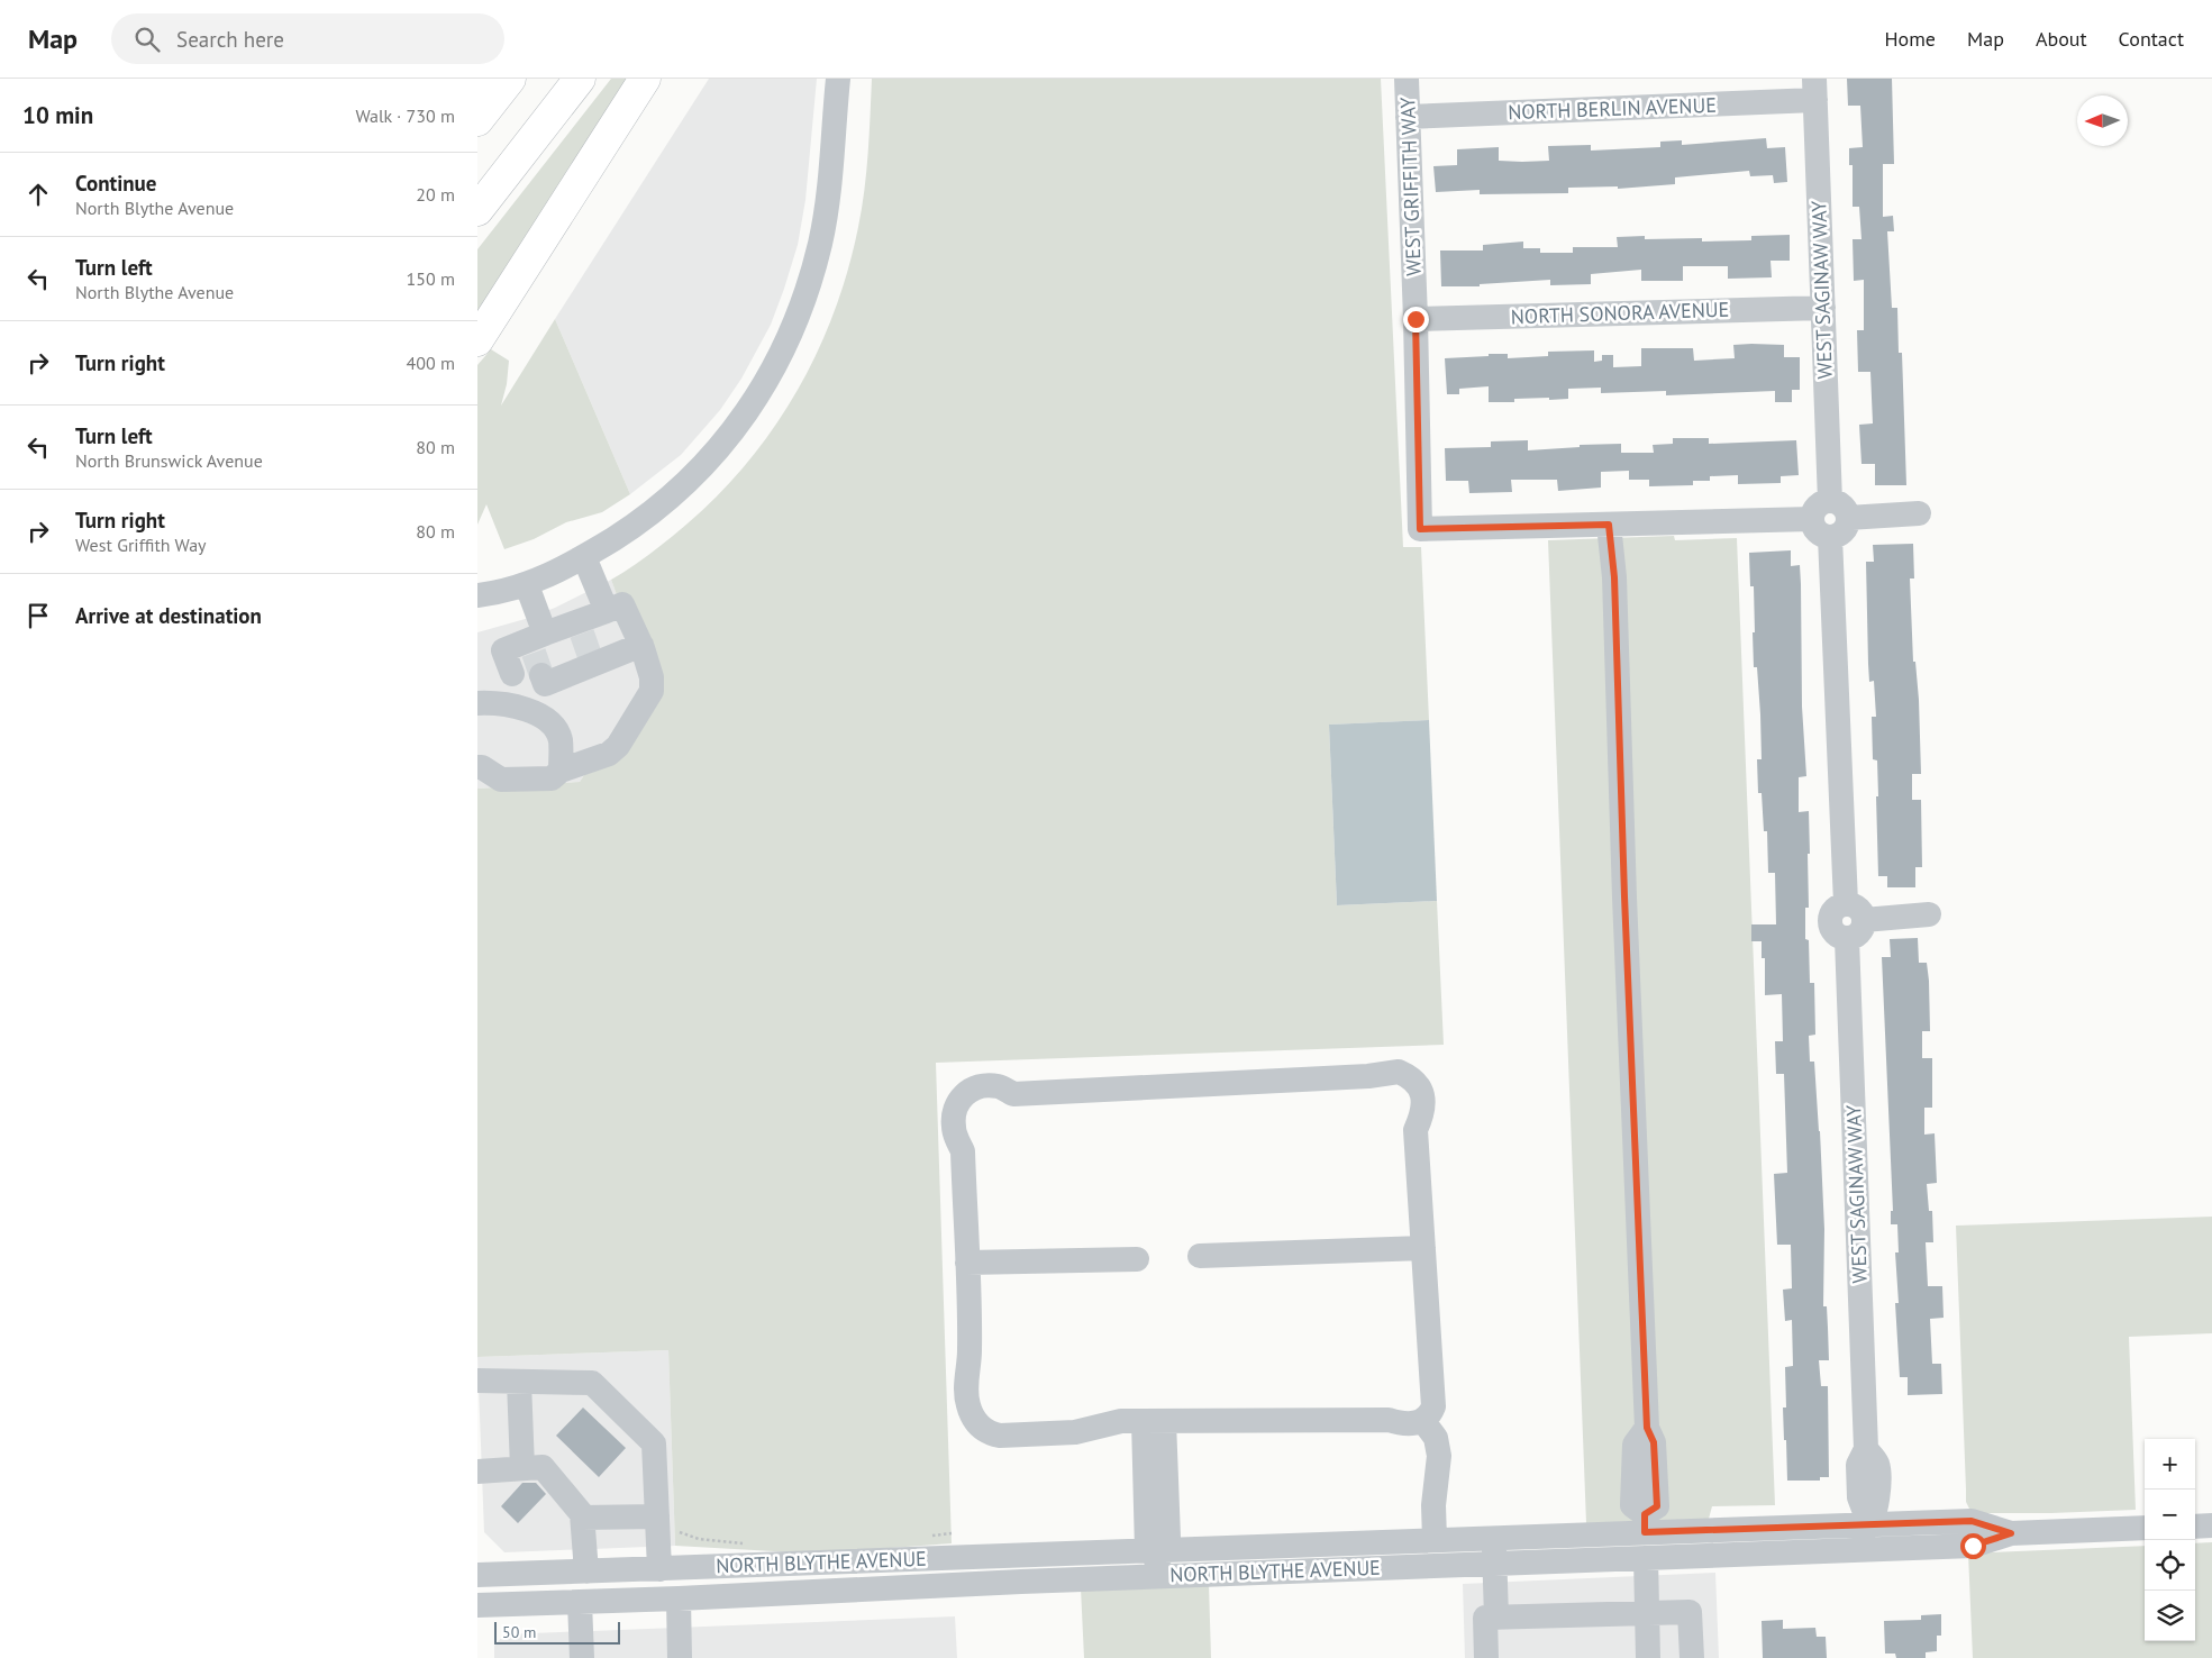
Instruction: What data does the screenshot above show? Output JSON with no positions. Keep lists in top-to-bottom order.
{
  "streets": {
    "street": [
      "NORTH BERLIN AVENUE",
      "WEST GRIFFITH WAY",
      "WEST SAGINAW WAY",
      "NORTH SONORA AVENUE",
      "NORTH BLYTHE AVENUE"
    ]
  },
  "crossings": [
    ["NORTH BERLIN AVENUE", "WEST GRIFFITH WAY"],
    ["NORTH BERLIN AVENUE", "WEST SAGINAW WAY"],
    ["WEST GRIFFITH WAY", "NORTH SONORA AVENUE"],
    ["WEST SAGINAW WAY", "NORTH SONORA AVENUE"],
    ["WEST SAGINAW WAY", "NORTH BLYTHE AVENUE"]
  ],
  "scale_bar": "50 m",
  "north": "left",
  "page": {
    "header": "Map",
    "search": "Search here",
    "nav": [
      "Home",
      "Map",
      "About",
      "Contact"
    ],
    "heading": ["10 min", "Walk · 730 m"],
    "list": [
      ["Continue", "North Blythe Avenue", "20 m"],
      ["Turn left", "North Blythe Avenue", "150 m"],
      ["Turn right", "400 m"],
      ["Turn left", "North Brunswick Avenue", "80 m"],
      ["Turn right", "West Griffith Way", "80 m"],
      "Arrive at destination"
    ],
    "map_buttons": ["+", "−"],
    "scale": "50 m"
  }
}
